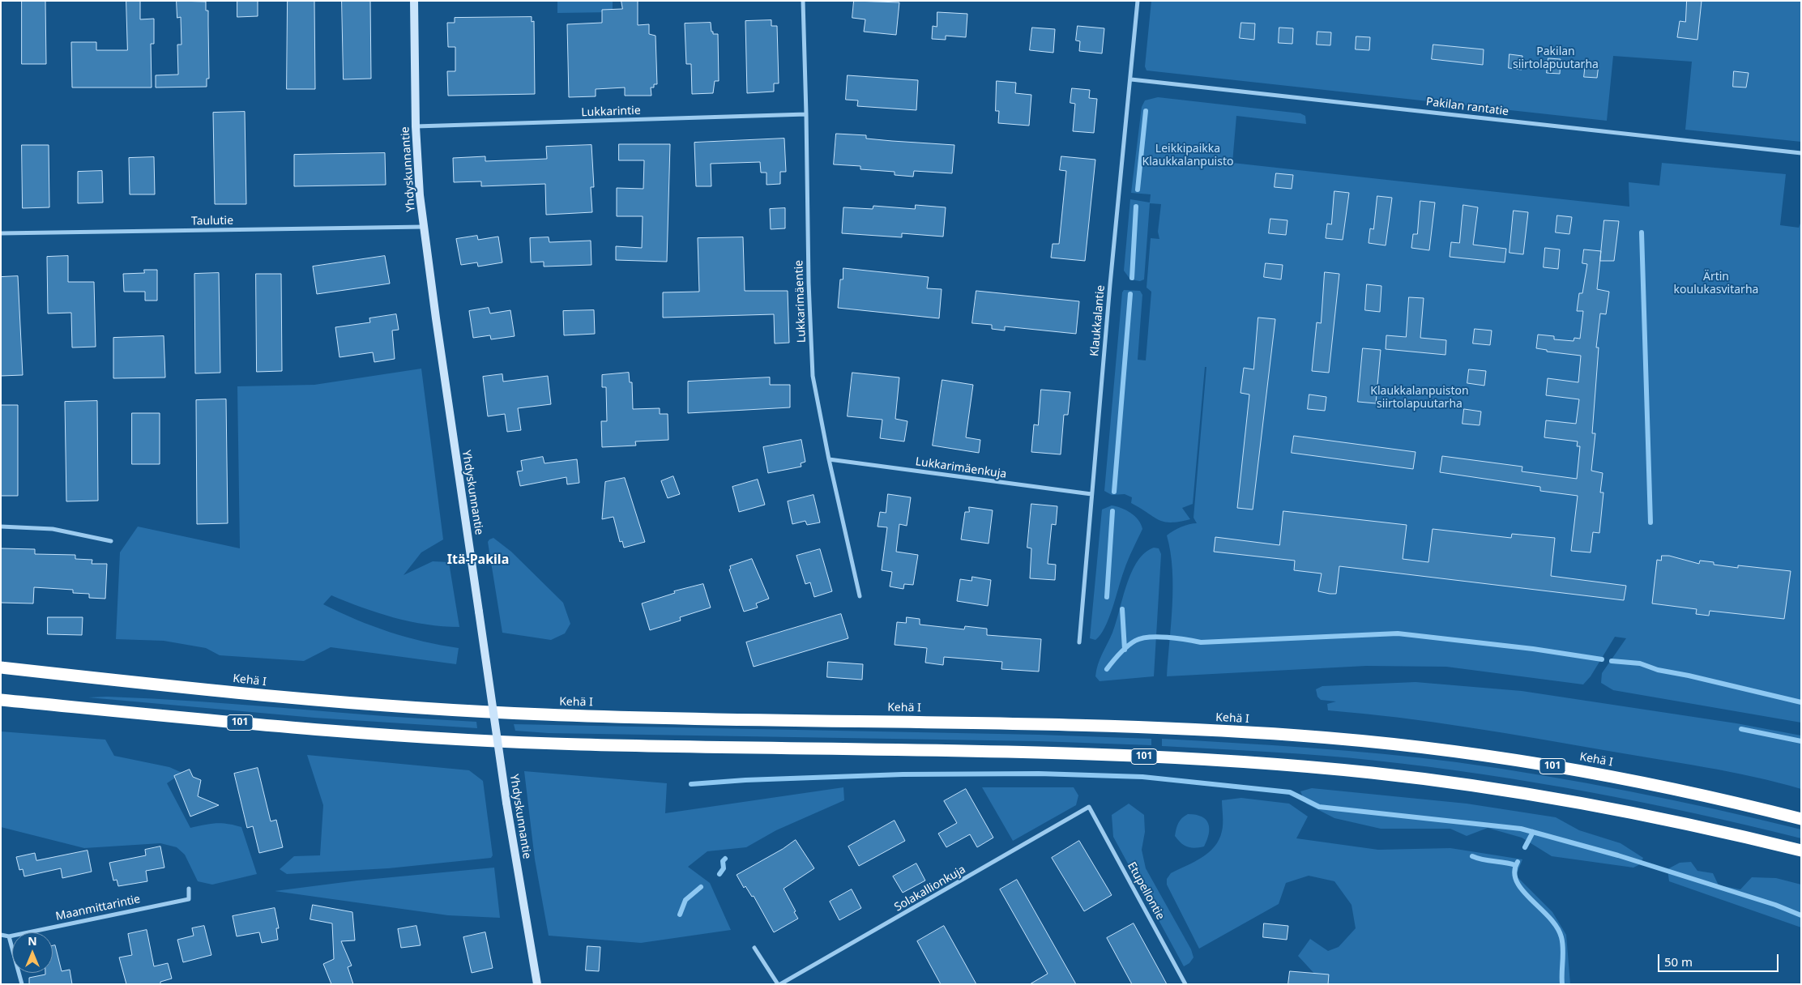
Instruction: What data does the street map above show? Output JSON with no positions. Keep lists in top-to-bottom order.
{
  "streets": {
    "highway": ["Kehä I", "101"],
    "main road": ["Yhdyskunnantie"],
    "street": [
      "Pakilan rantatie",
      "Lukkarintie",
      "Taulutie",
      "Lukkarimäentie",
      "Klaukkalantie",
      "Lukkarimäenkuja",
      "Solakallionkuja",
      "Etupellontie",
      "Maanmittarintie"
    ]
  },
  "crossings": [
    ["Pakilan rantatie", "Klaukkalantie"],
    ["Lukkarintie", "Yhdyskunnantie"],
    ["Lukkarintie", "Lukkarimäentie"],
    ["Yhdyskunnantie", "Taulutie"],
    ["Lukkarimäentie", "Lukkarimäenkuja"],
    ["Klaukkalantie", "Lukkarimäenkuja"],
    ["Solakallionkuja", "Etupellontie"]
  ],
  "districts": ["Itä-Pakila"],
  "parks": [
    "Pakilan siirtolapuutarha",
    "Leikkipaikka Klaukkalanpuisto",
    "Ärtin koulukasvitarha",
    "Klaukkalanpuiston siirtolapuutarha"
  ],
  "scale_bar": "50 m",
  "north": "top"
}
